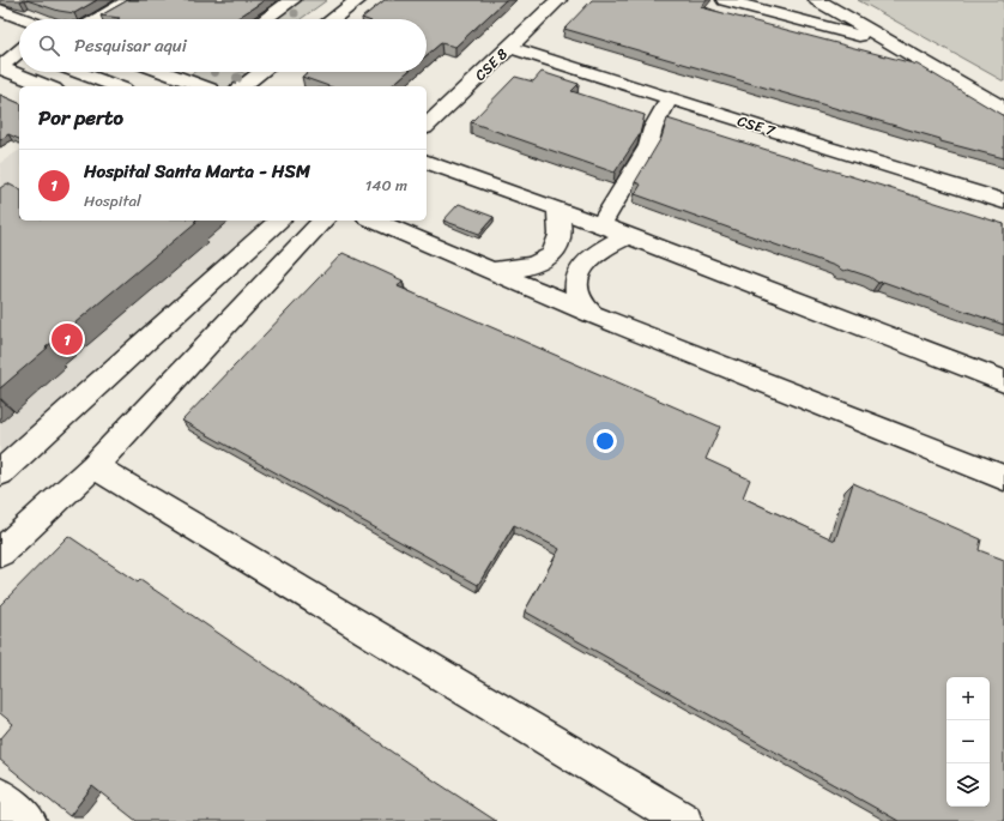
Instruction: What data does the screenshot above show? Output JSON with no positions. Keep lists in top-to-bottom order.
{
  "streets": {
    "street": ["CSE 8", "CSE 7"]
  },
  "crossings": [
    ["CSE 8", "CSE 7"]
  ],
  "page": {
    "search": "Pesquisar aqui",
    "heading": "Por perto",
    "list": [
      {
        "mark": "1",
        "name": "Hospital Santa Marta - HSM",
        "note": "Hospital",
        "value": "140 m"
      }
    ],
    "pins": "1",
    "map_buttons": ["+", "−"]
  }
}
